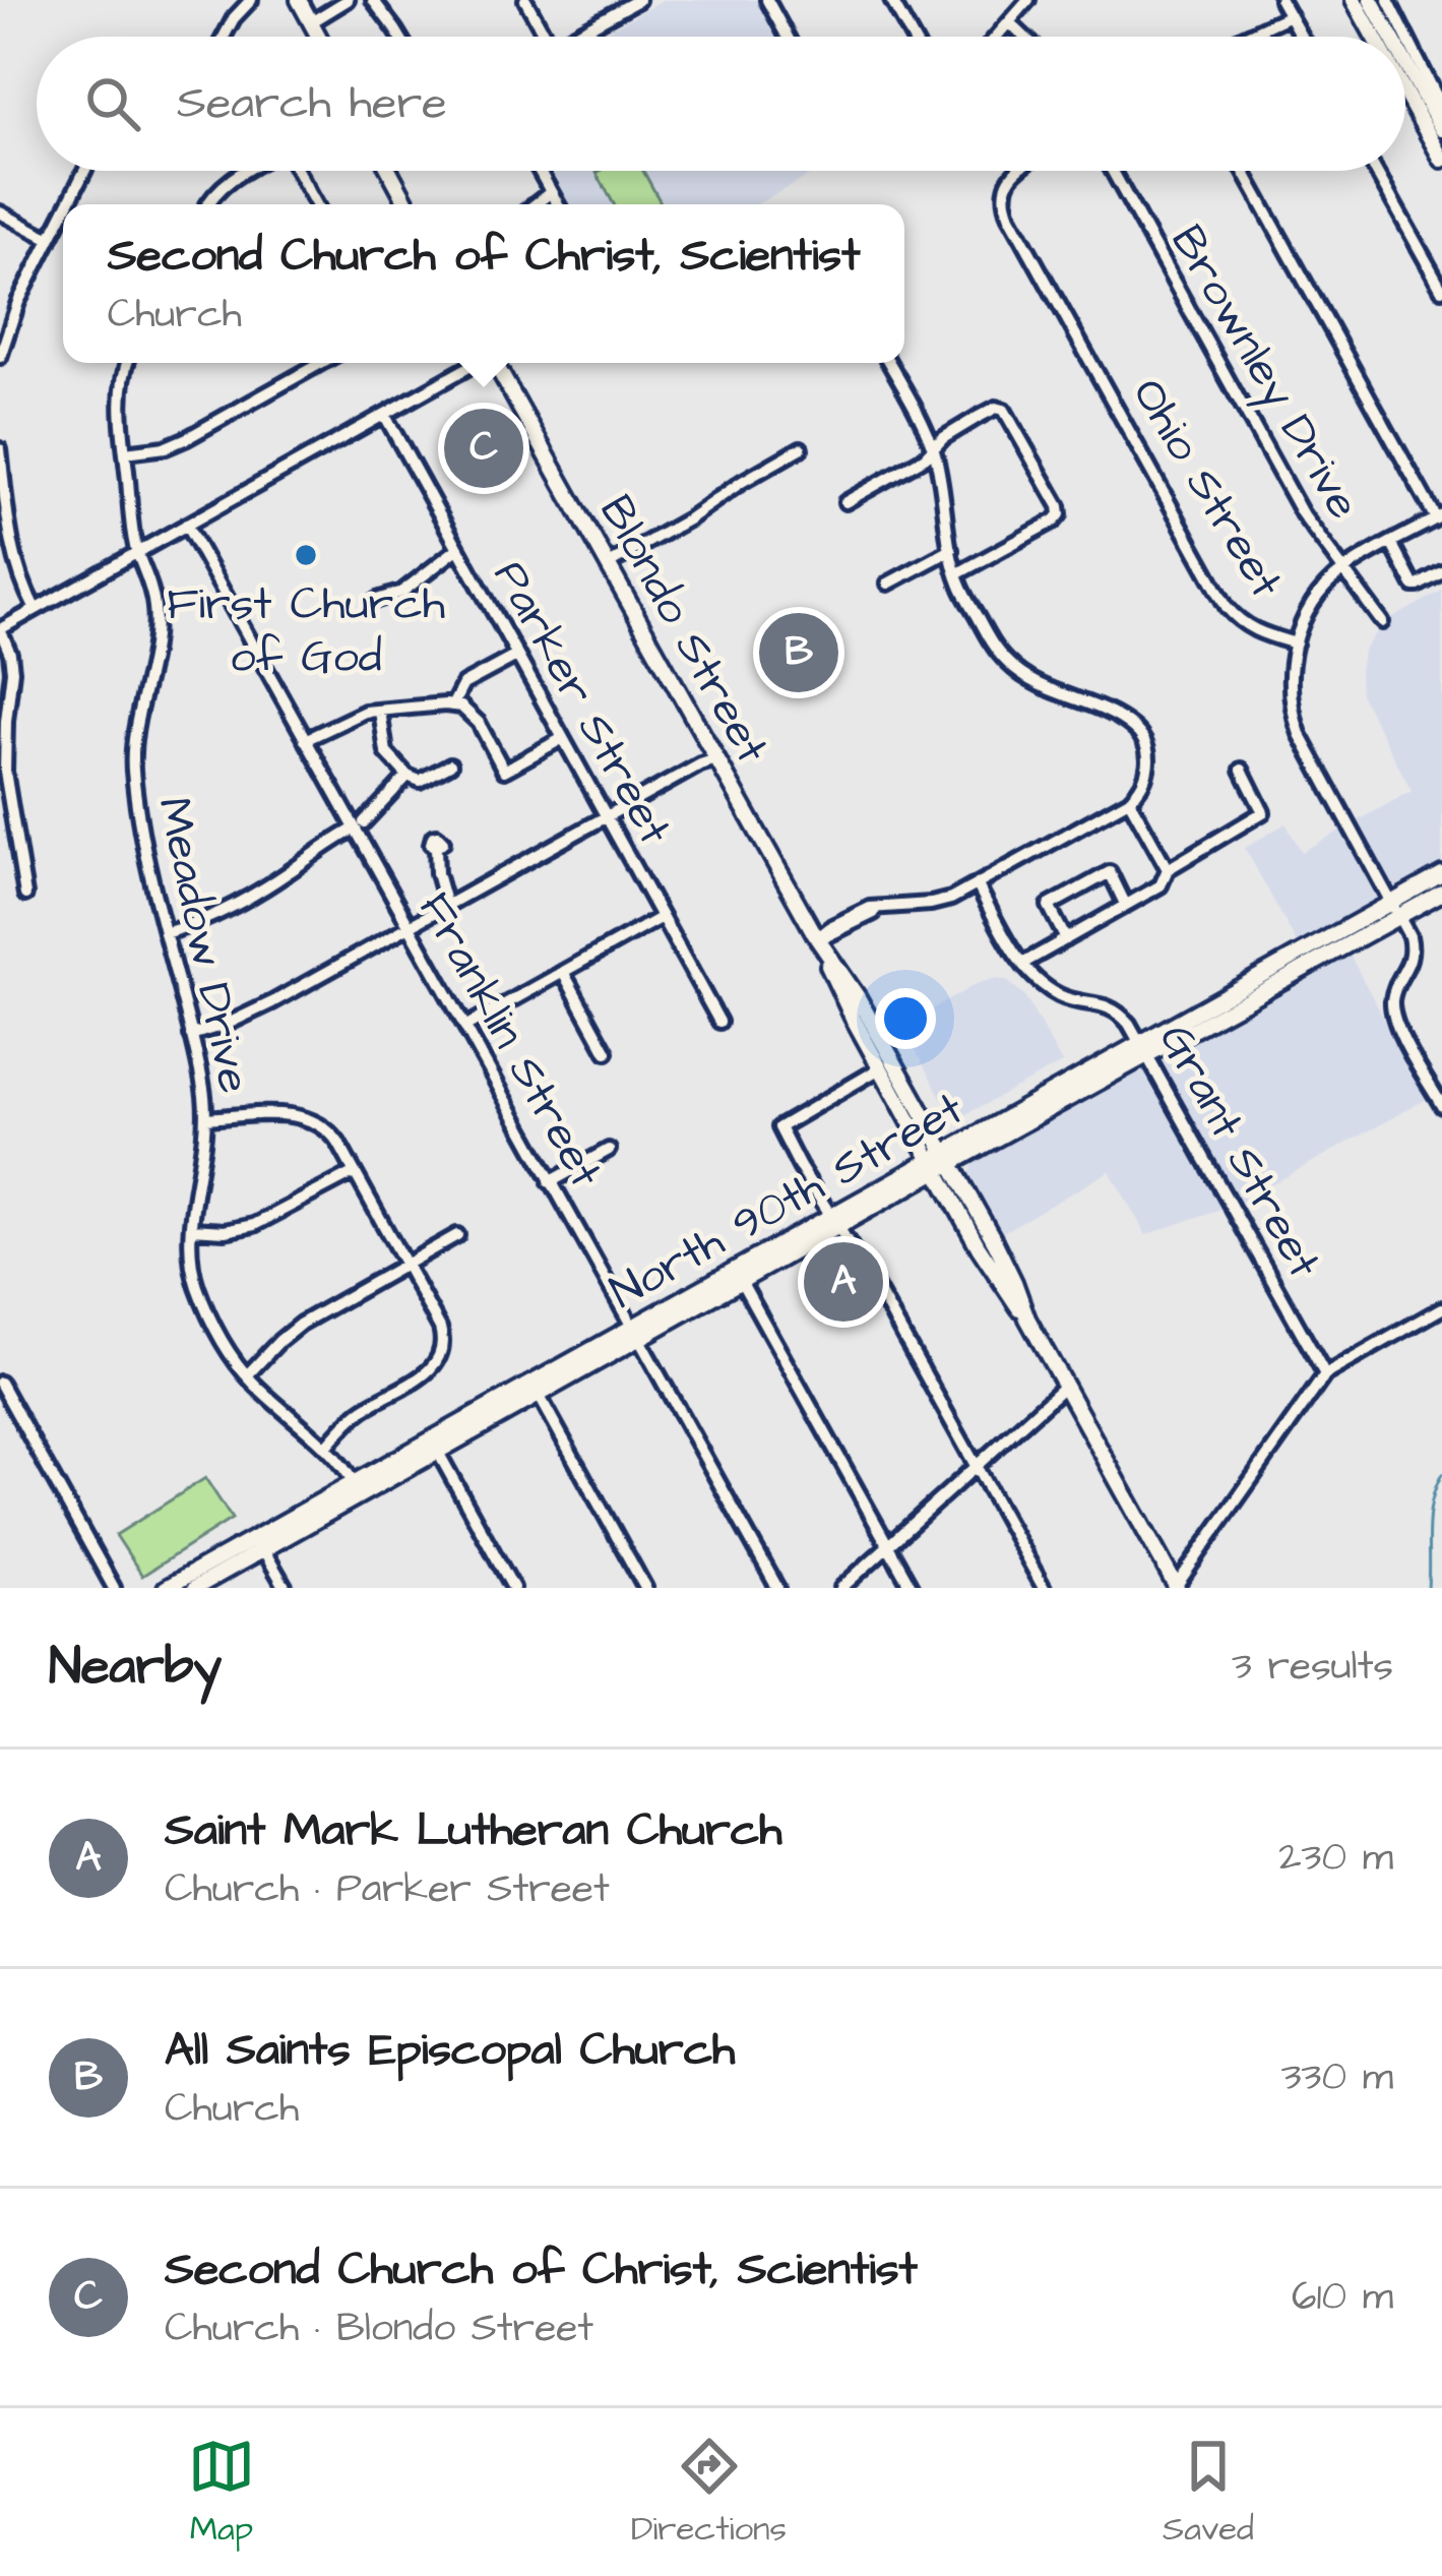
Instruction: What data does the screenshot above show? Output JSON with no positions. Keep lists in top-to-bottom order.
{
  "streets": {
    "main road": ["Blondo Street", "North 90th Street"],
    "street": [
      "Brownley Drive",
      "Ohio Street",
      "Parker Street",
      "Meadow Drive",
      "Franklin Street",
      "Grant Street"
    ]
  },
  "crossings": [
    ["Ohio Street", "North 90th Street"],
    ["Blondo Street", "North 90th Street"],
    ["Meadow Drive", "North 90th Street"],
    ["Franklin Street", "North 90th Street"],
    ["Grant Street", "North 90th Street"]
  ],
  "places": ["First Church of God"],
  "page": {
    "search": "Search here",
    "popup": ["Second Church of Christ, Scientist", "Church"],
    "pins": ["C", "B", "A"],
    "heading": ["Nearby", "3 results"],
    "list": [
      {
        "mark": "A",
        "name": "Saint Mark Lutheran Church",
        "note": "Church · Parker Street",
        "value": "230 m"
      },
      {
        "mark": "B",
        "name": "All Saints Episcopal Church",
        "note": "Church",
        "value": "330 m"
      },
      {
        "mark": "C",
        "name": "Second Church of Christ, Scientist",
        "note": "Church · Blondo Street",
        "value": "610 m"
      }
    ],
    "nav": ["Map", "Directions", "Saved"]
  }
}
